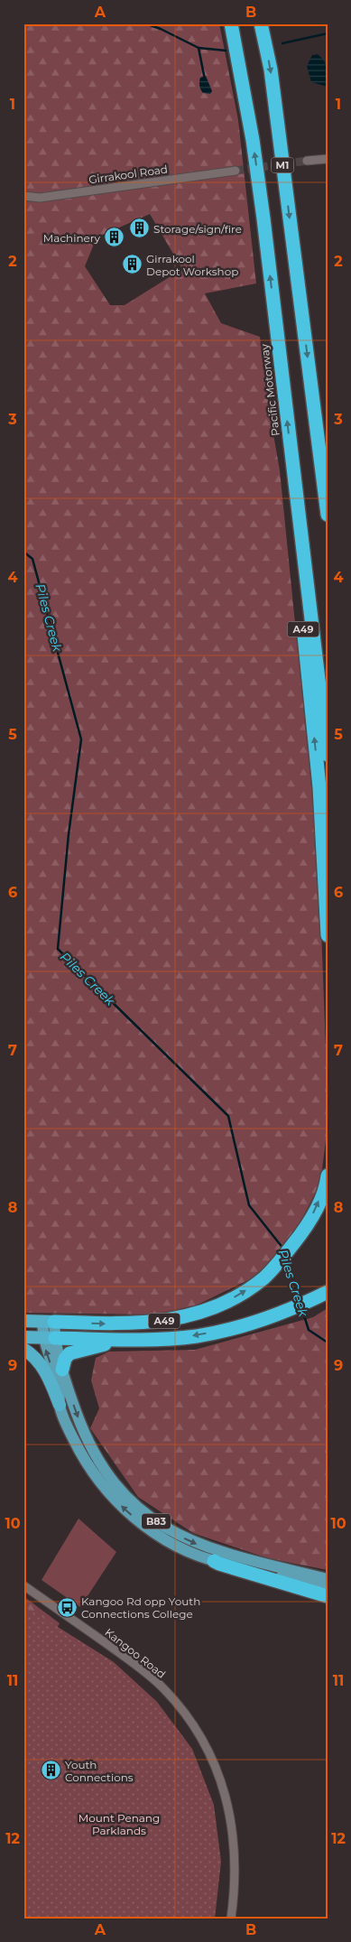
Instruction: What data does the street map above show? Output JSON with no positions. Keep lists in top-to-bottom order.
{
  "streets": {
    "highway": ["M1", "Pacific Motorway", "A49"],
    "main road": ["B83"],
    "street": ["Girrakool Road", "Kangoo Road"]
  },
  "crossings": [
    ["Pacific Motorway", "A49"],
    ["A49", "B83"]
  ],
  "water": ["Piles Creek"],
  "parks": ["Mount Penang Parklands"],
  "places": {
    "building": [
      "Storage/sign/fire",
      "Machinery",
      "Girrakool Depot Workshop",
      "Youth Connections"
    ],
    "bus stop": ["Kangoo Rd opp Youth Connections College"]
  },
  "grid": {
    "columns": ["A", "B"],
    "rows": [
      "1",
      "2",
      "3",
      "4",
      "5",
      "6",
      "7",
      "8",
      "9",
      "10",
      "11",
      "12"
    ]
  }
}
